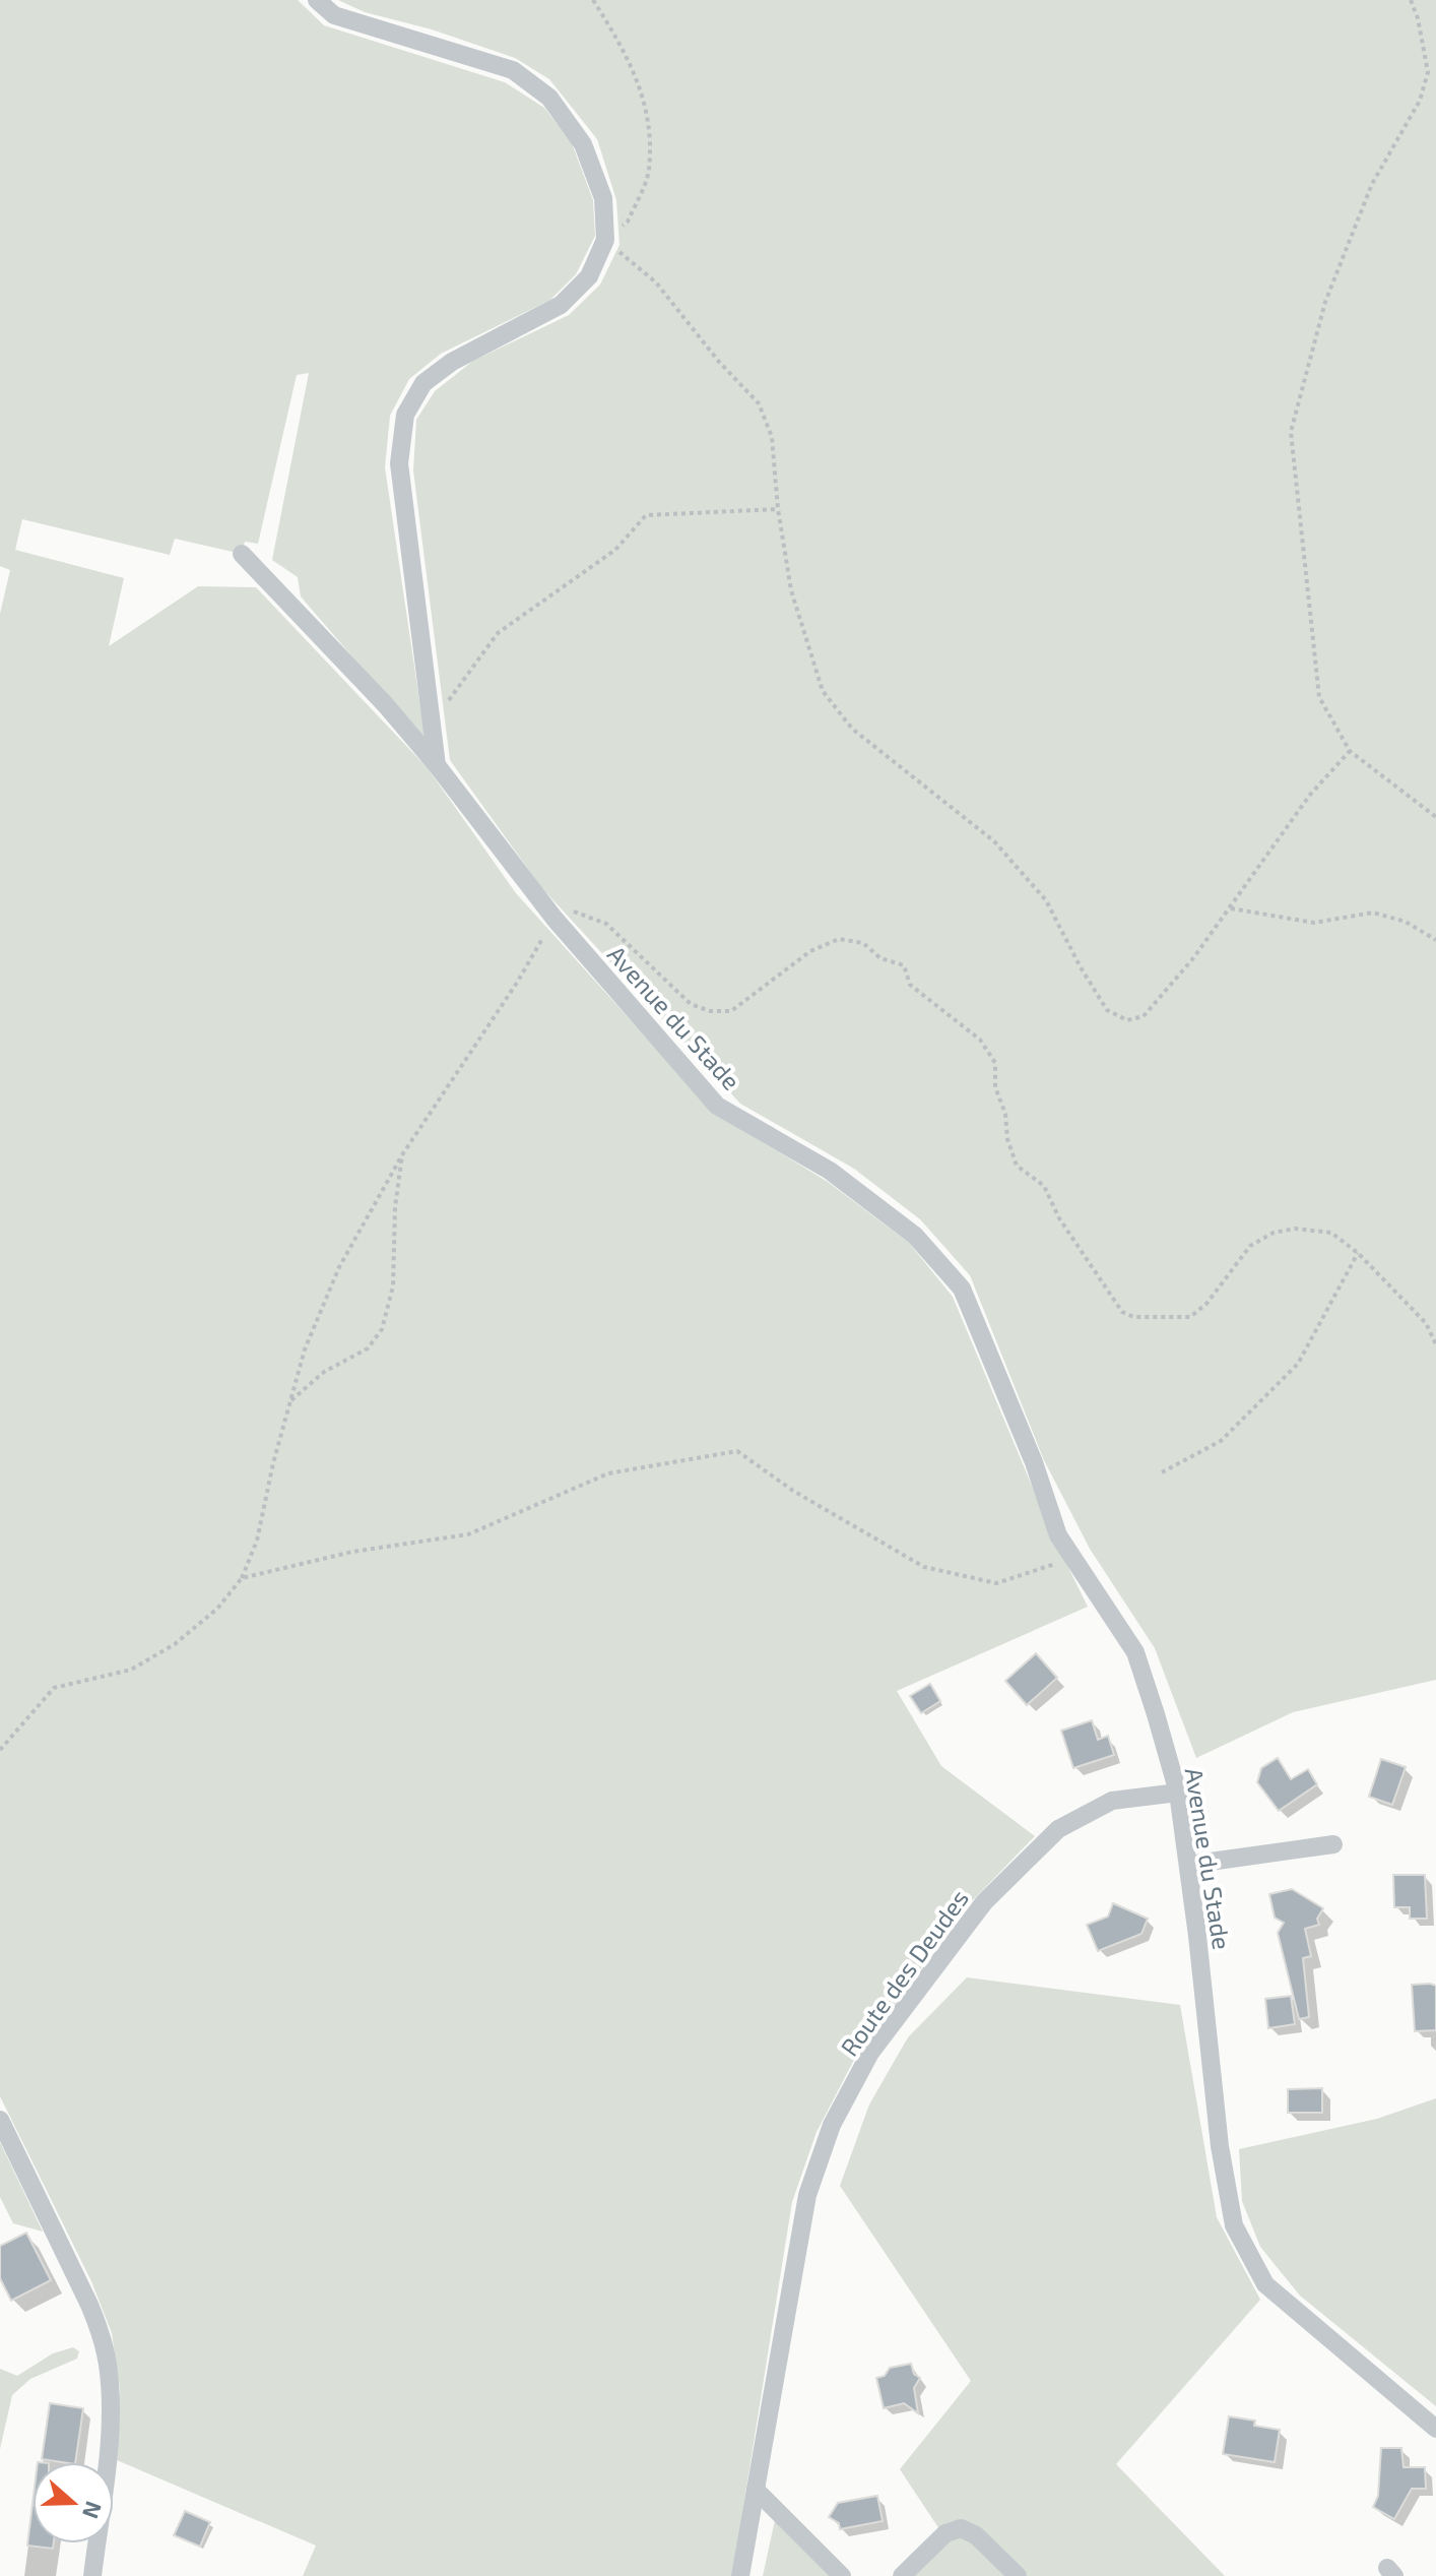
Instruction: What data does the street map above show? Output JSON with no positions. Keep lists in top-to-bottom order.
{
  "streets": {
    "street": ["Avenue du Stade", "Route des Deudes"]
  },
  "crossings": [
    ["Avenue du Stade", "Route des Deudes"]
  ],
  "north": "right"
}
